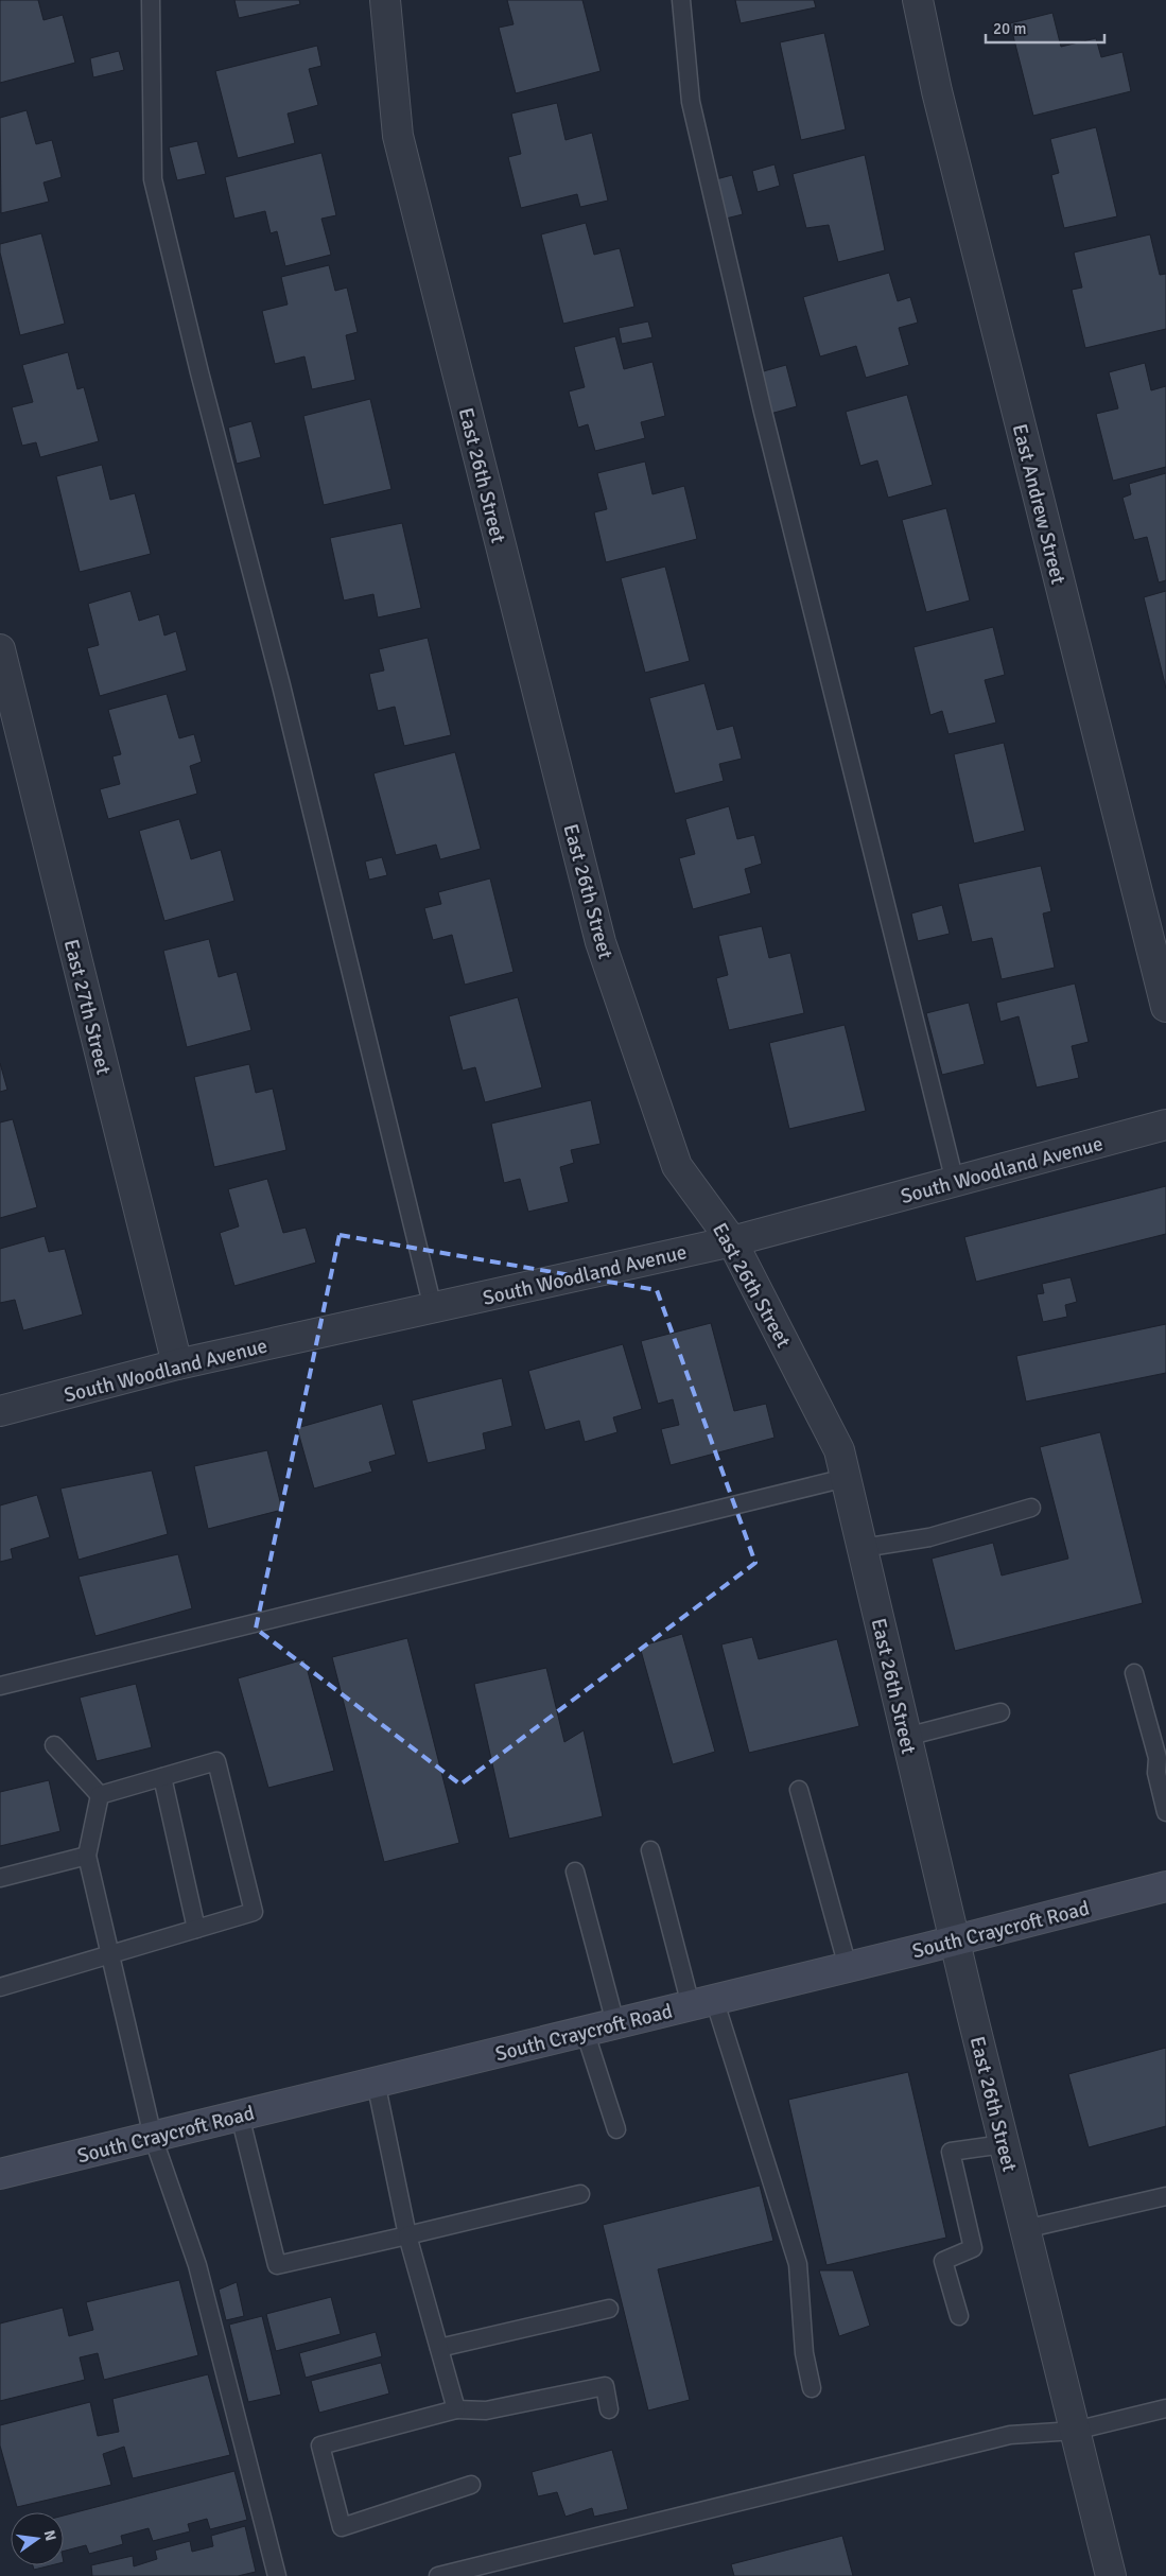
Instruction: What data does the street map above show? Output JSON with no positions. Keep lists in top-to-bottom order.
{
  "streets": {
    "main road": ["South Craycroft Road"],
    "street": [
      "East 26th Street",
      "East Andrew Street",
      "East 27th Street",
      "South Woodland Avenue"
    ]
  },
  "crossings": [
    ["East 26th Street", "South Woodland Avenue"],
    ["East 26th Street", "South Craycroft Road"],
    ["East 27th Street", "South Woodland Avenue"]
  ],
  "scale_bar": "20 m",
  "north": "right"
}
